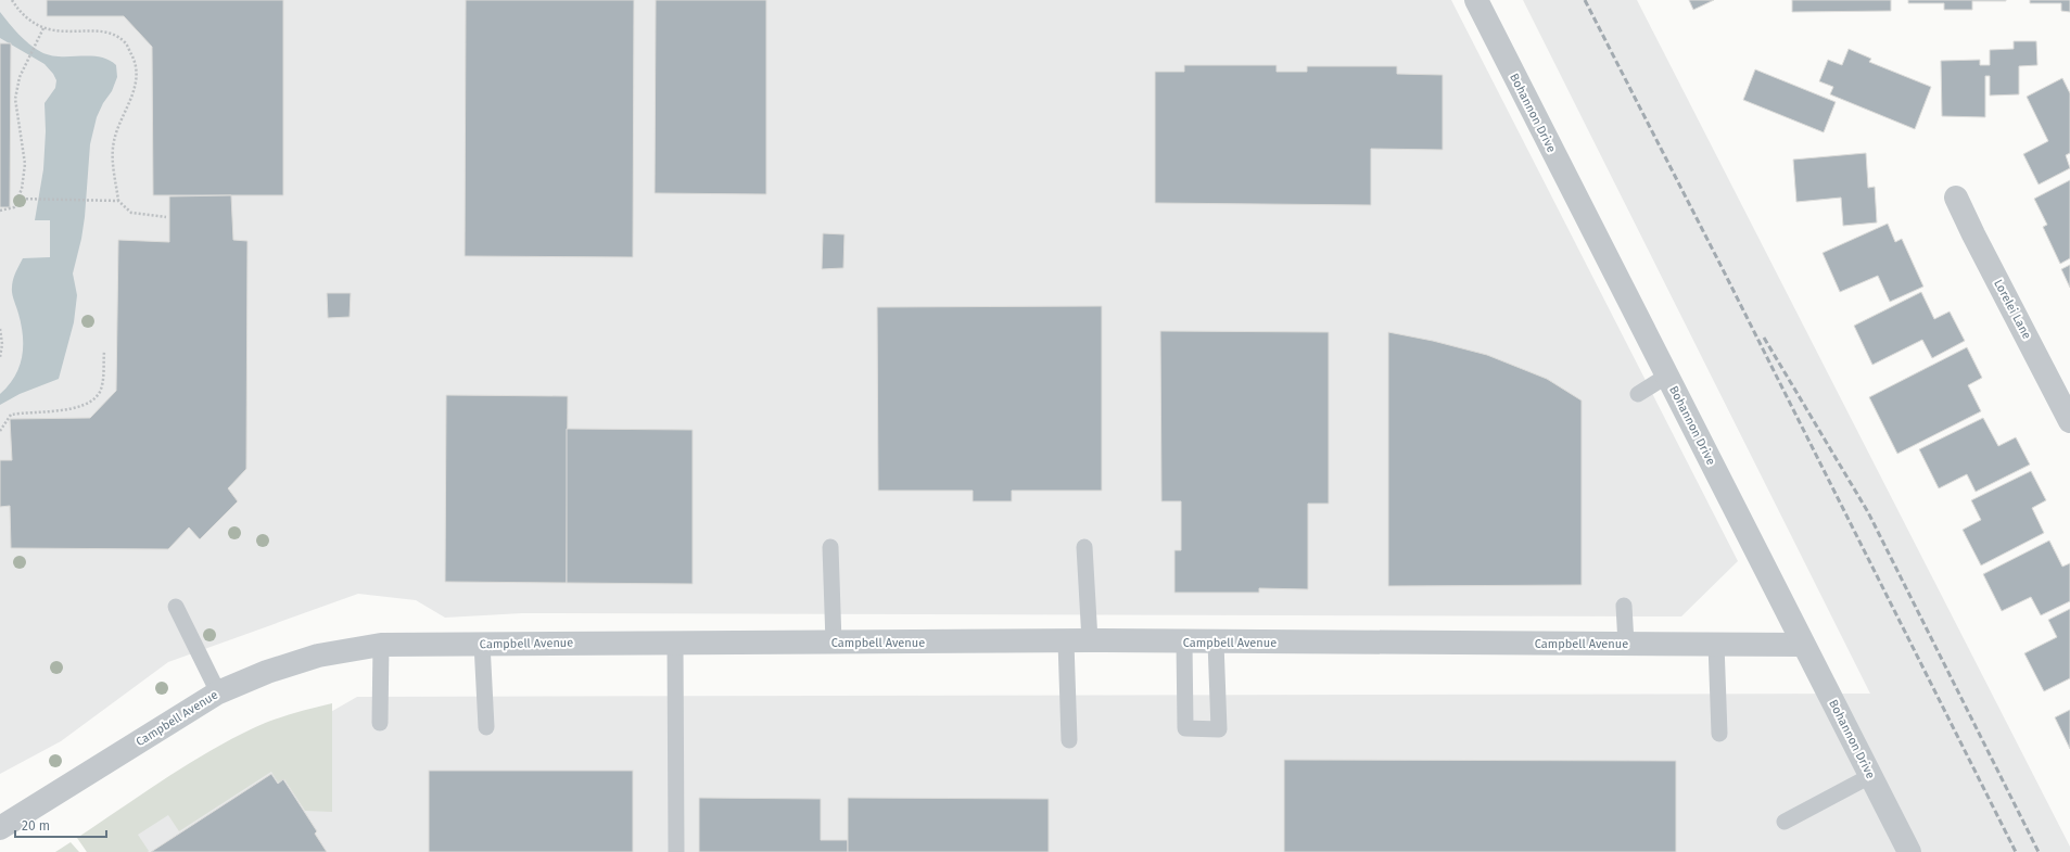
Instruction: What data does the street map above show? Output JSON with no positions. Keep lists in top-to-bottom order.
{
  "streets": {
    "street": ["Bohannon Drive", "Lorelei Lane", "Campbell Avenue"]
  },
  "crossings": [
    ["Bohannon Drive", "Campbell Avenue"]
  ],
  "scale_bar": "20 m"
}
